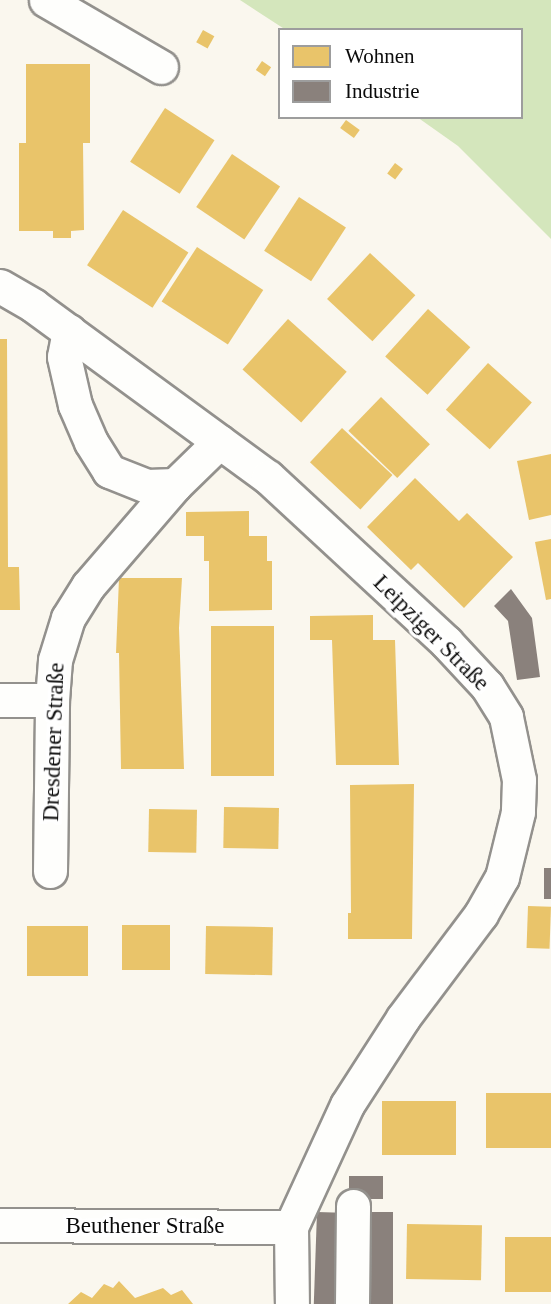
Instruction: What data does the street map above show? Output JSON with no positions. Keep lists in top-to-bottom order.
{
  "streets": {
    "street": ["Leipziger Straße", "Dresdener Straße", "Beuthener Straße"]
  },
  "crossings": [
    ["Leipziger Straße", "Dresdener Straße"],
    ["Leipziger Straße", "Beuthener Straße"]
  ],
  "legend": ["Wohnen", "Industrie"]
}
